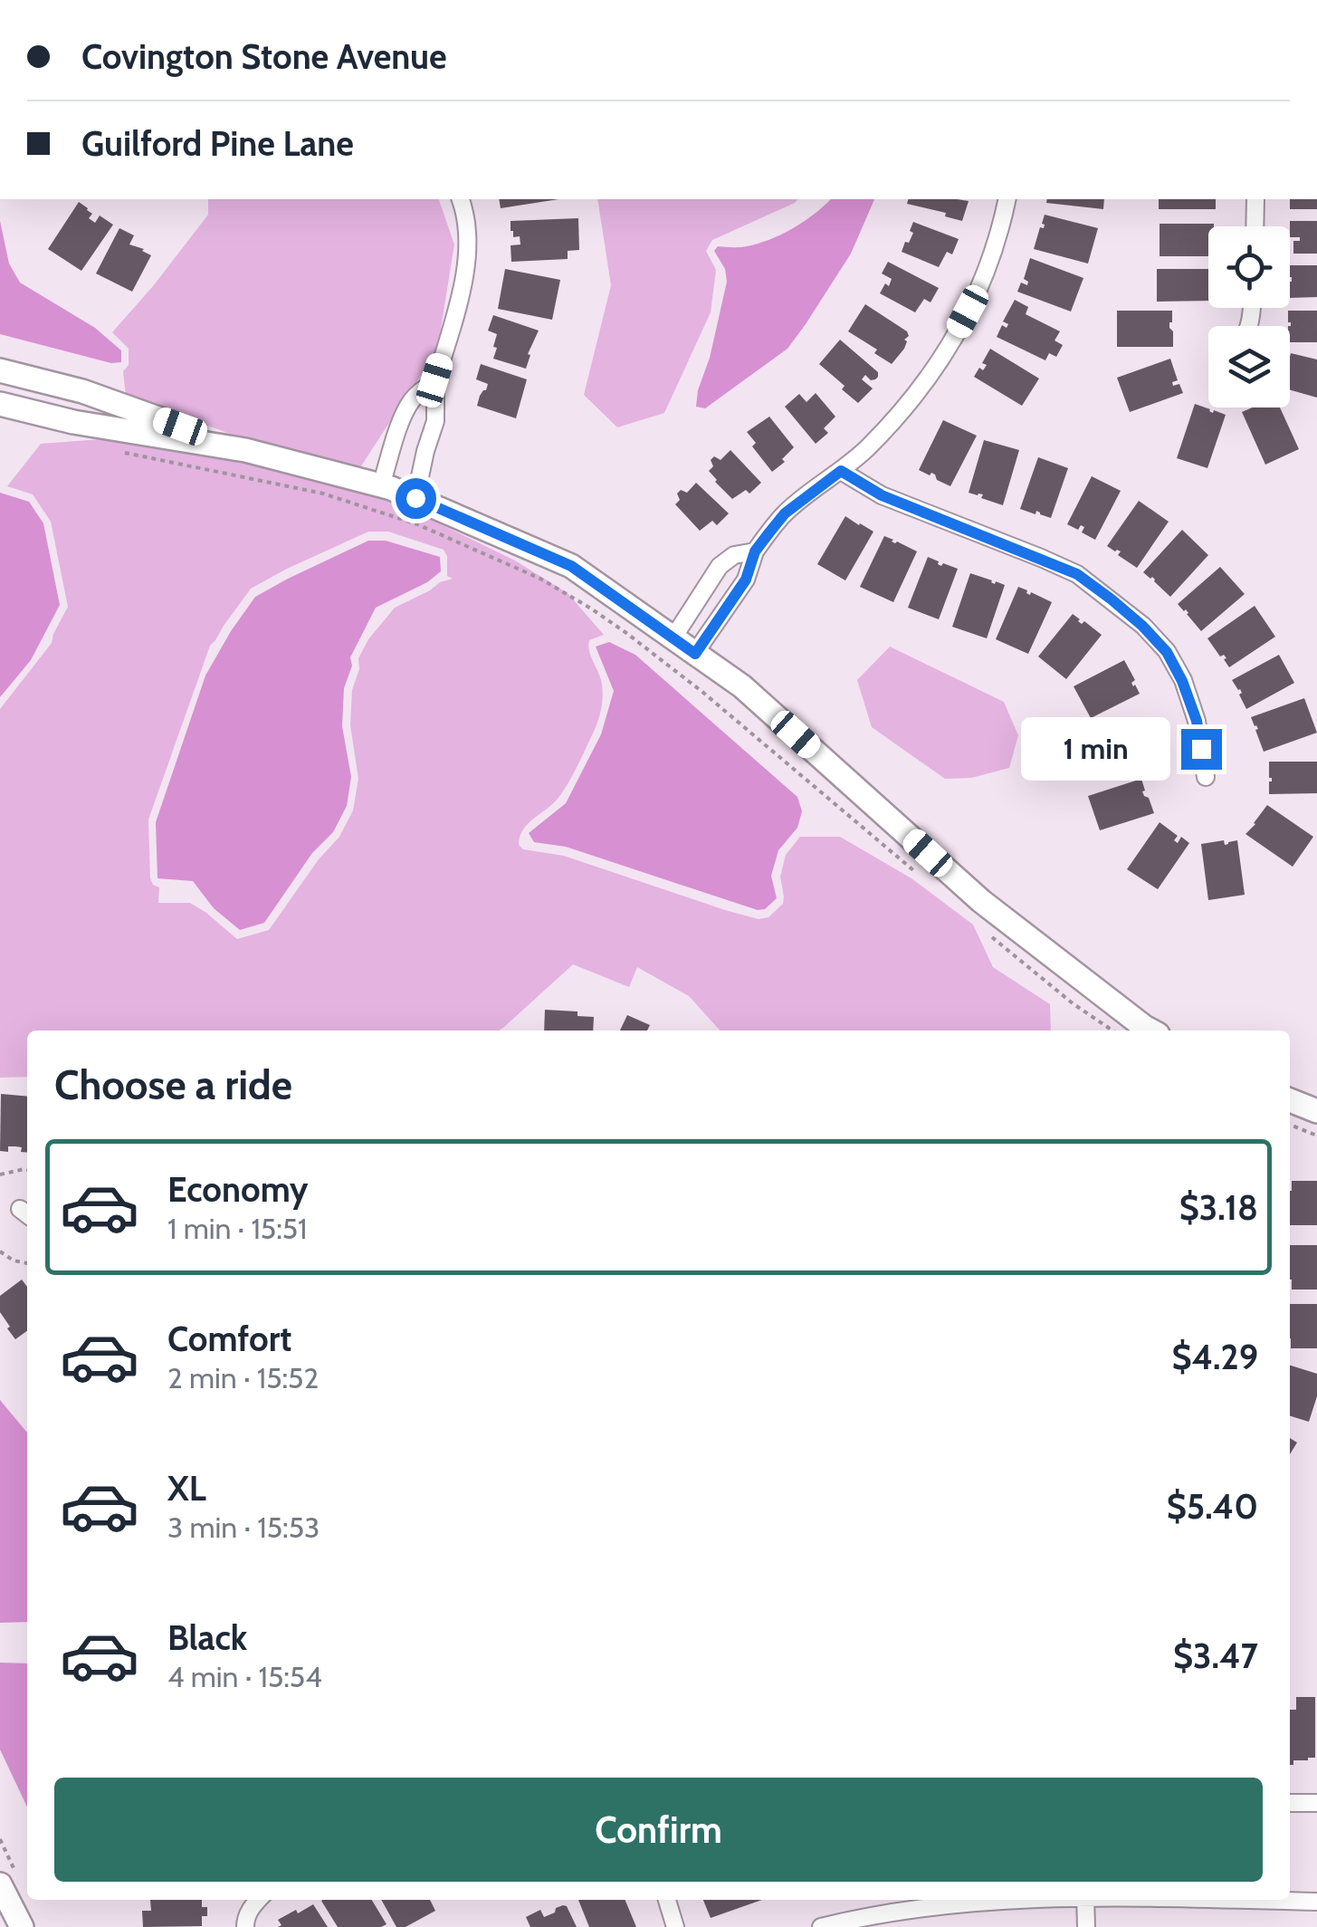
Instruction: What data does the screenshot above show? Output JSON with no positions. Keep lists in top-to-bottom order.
{
  "page": {
    "banner": ["Covington Stone Avenue", "Guilford Pine Lane"],
    "bubble": "1 min",
    "heading": "Choose a ride",
    "list": [
      {
        "name": "Economy",
        "note": "1 min · 15:51",
        "value": "$3.18"
      },
      {
        "name": "Comfort",
        "note": "2 min · 15:52",
        "value": "$4.29"
      },
      {
        "name": "XL",
        "note": "3 min · 15:53",
        "value": "$5.40"
      },
      {
        "name": "Black",
        "note": "4 min · 15:54",
        "value": "$3.47"
      }
    ],
    "buttons": "Confirm"
  }
}
